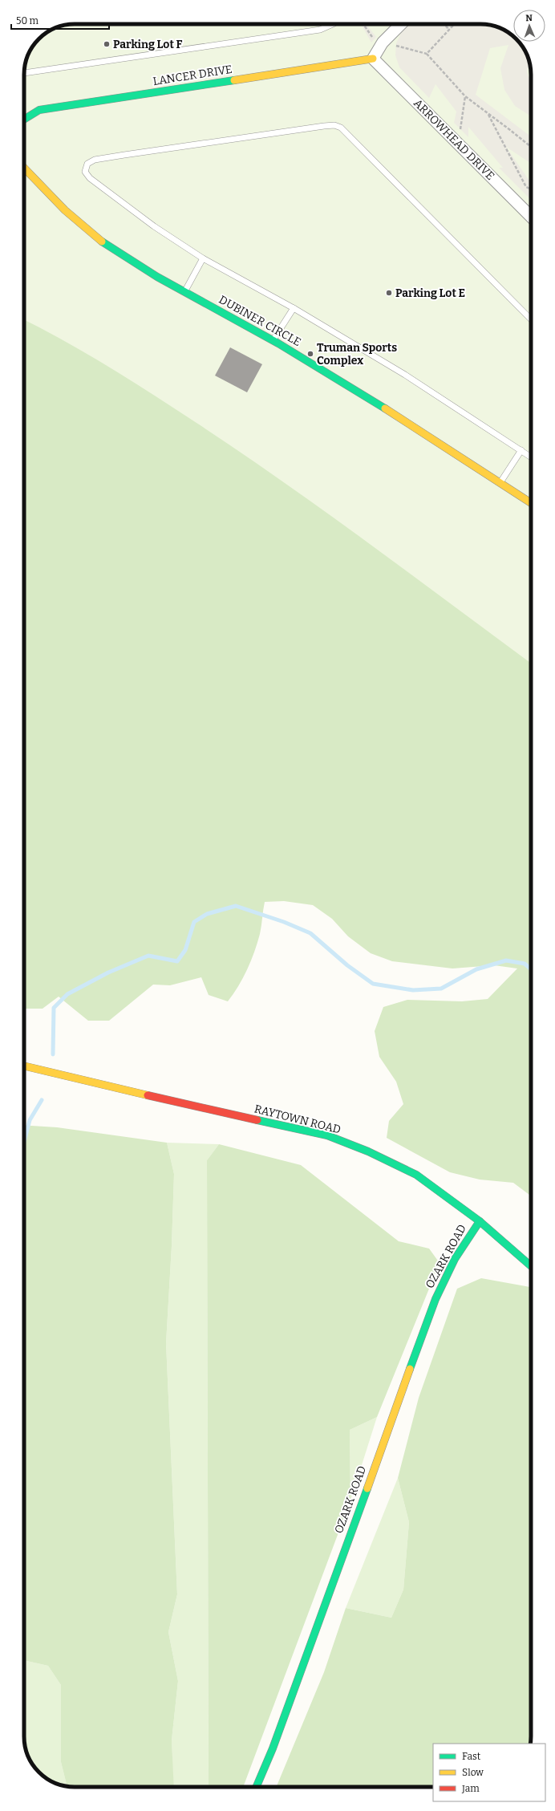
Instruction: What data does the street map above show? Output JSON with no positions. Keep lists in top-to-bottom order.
{
  "streets": {
    "street": [
      "LANCER DRIVE",
      "ARROWHEAD DRIVE",
      "DUBINER CIRCLE",
      "RAYTOWN ROAD",
      "OZARK ROAD"
    ]
  },
  "crossings": [
    ["LANCER DRIVE", "ARROWHEAD DRIVE"],
    ["RAYTOWN ROAD", "OZARK ROAD"]
  ],
  "places": ["Parking Lot F", "Parking Lot E", "Truman Sports Complex"],
  "legend": ["Fast", "Slow", "Jam"],
  "scale_bar": "50 m",
  "north": "top"
}
